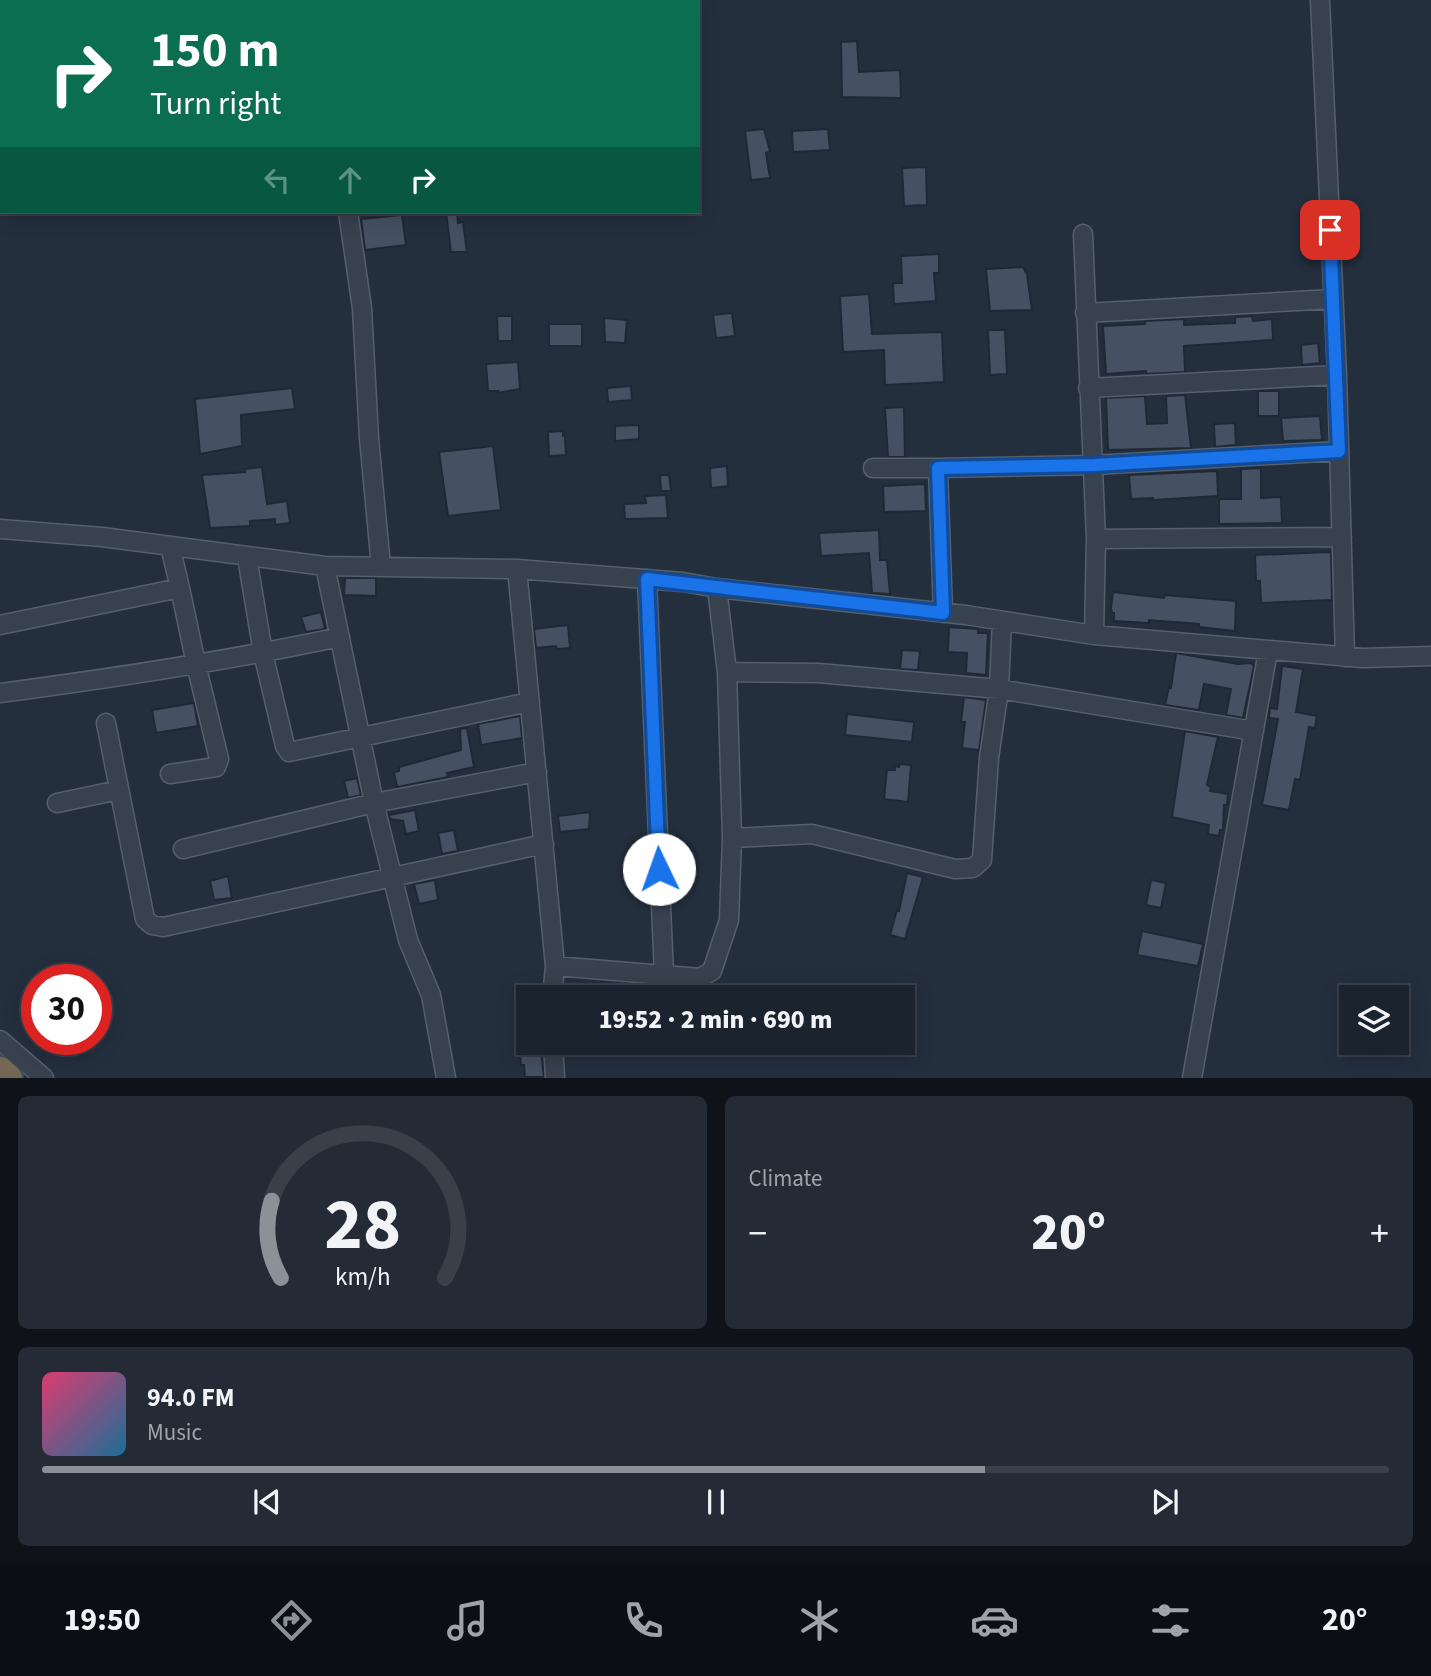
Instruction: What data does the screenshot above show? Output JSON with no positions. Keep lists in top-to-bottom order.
{
  "page": {
    "turn": ["150 m", "Turn right"],
    "limit": "30",
    "trip": "19:52 · 2 min · 690 m",
    "tile": "Climate",
    "heat": ["−", "20°", "+"],
    "song": ["94.0 FM", "Music"],
    "tabs": ["19:50", "20°"],
    "gauge": ["28", "km/h"]
  }
}
